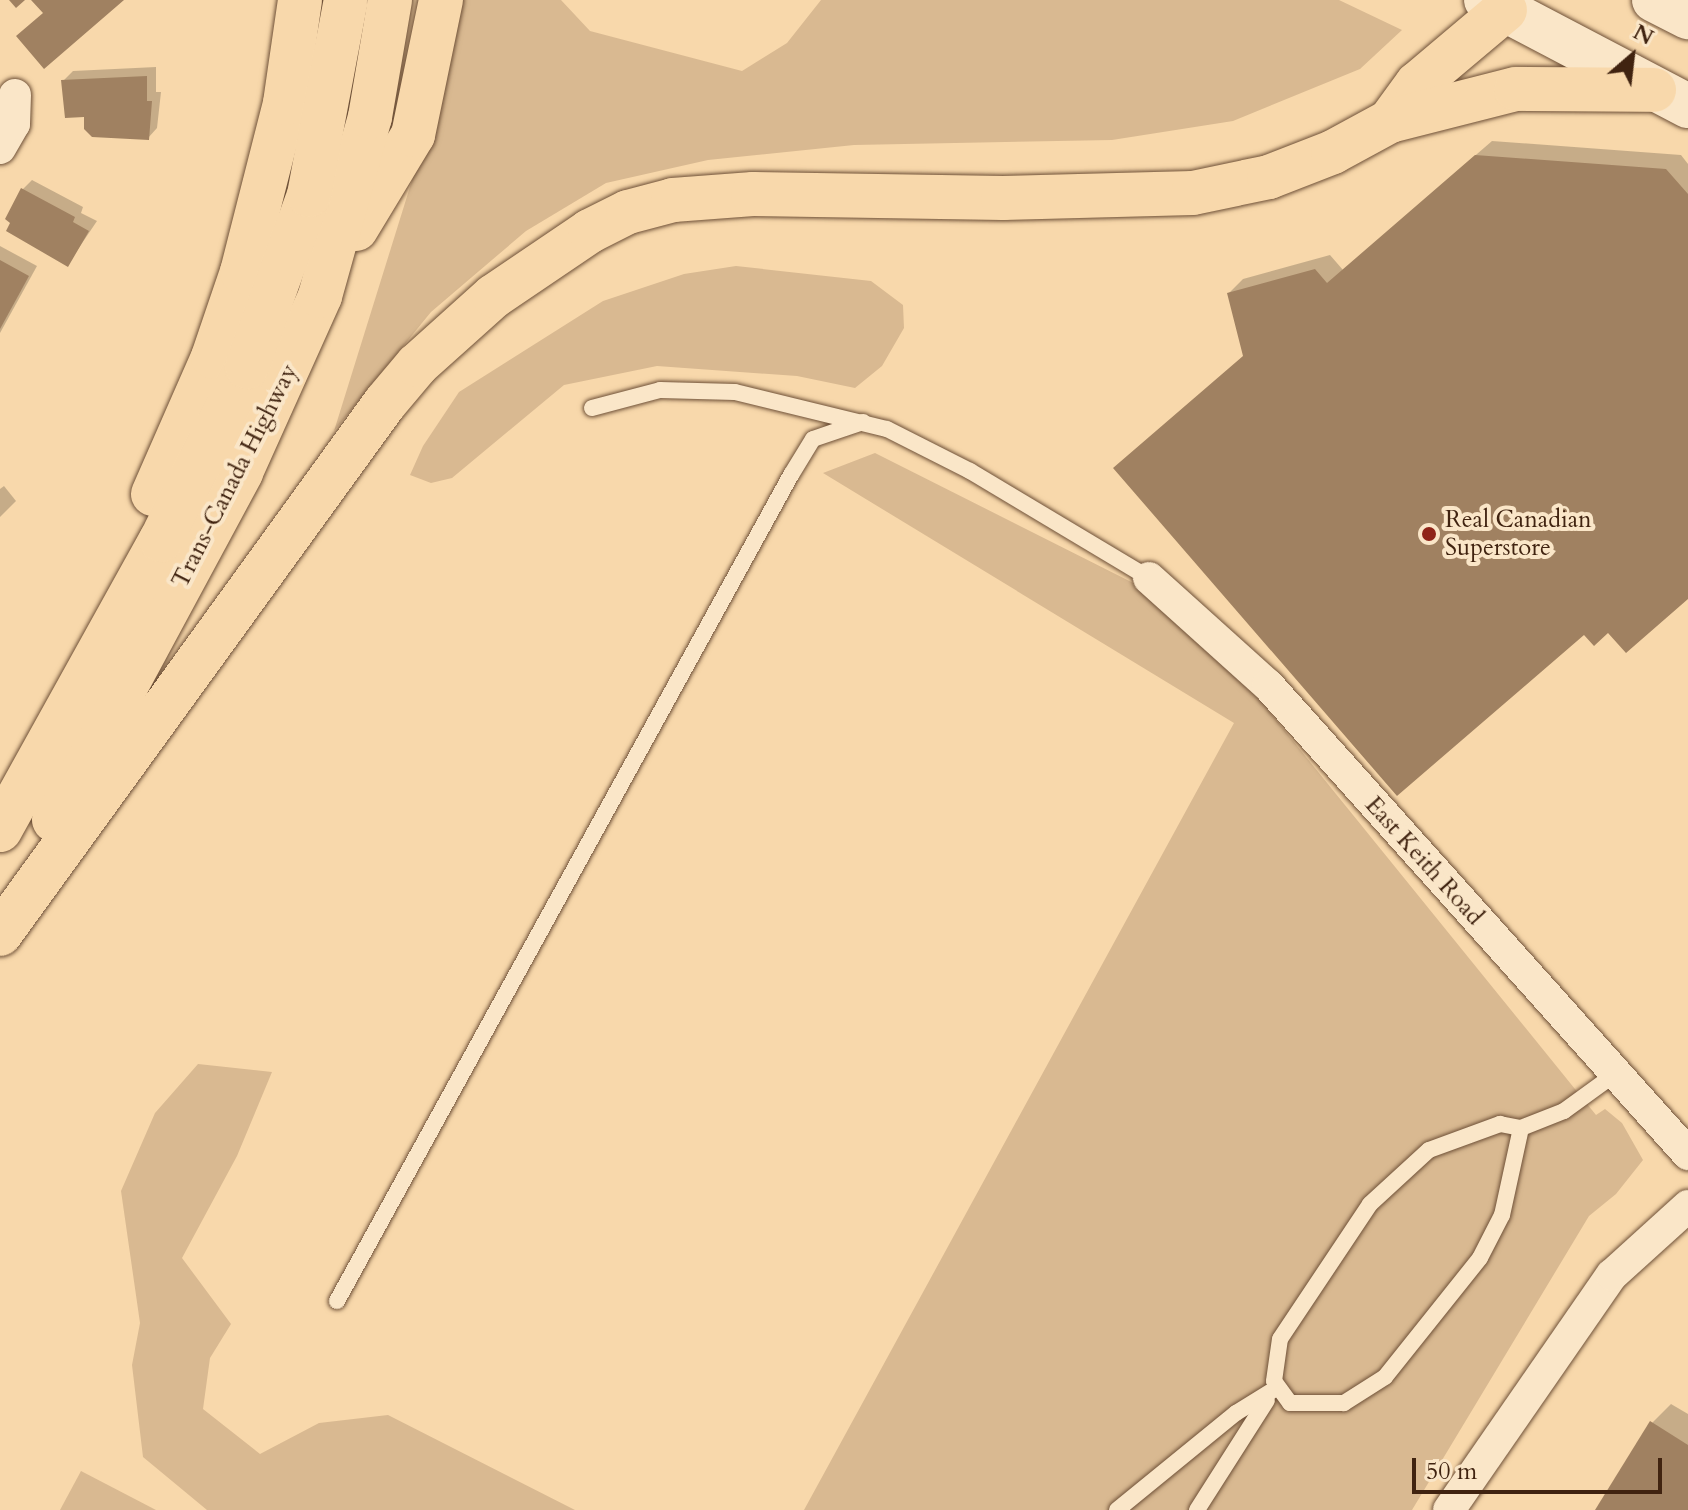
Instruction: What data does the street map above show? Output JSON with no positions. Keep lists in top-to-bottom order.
{
  "streets": {
    "highway": ["Trans-Canada Highway"],
    "street": ["East Keith Road"]
  },
  "places": ["Real Canadian Superstore"],
  "scale_bar": "50 m",
  "north": "top right"
}
